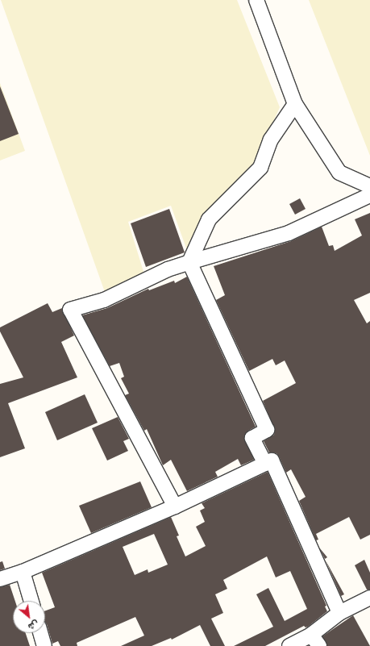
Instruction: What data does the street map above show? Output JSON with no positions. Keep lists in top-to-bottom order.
{
  "north": "bottom right"
}
